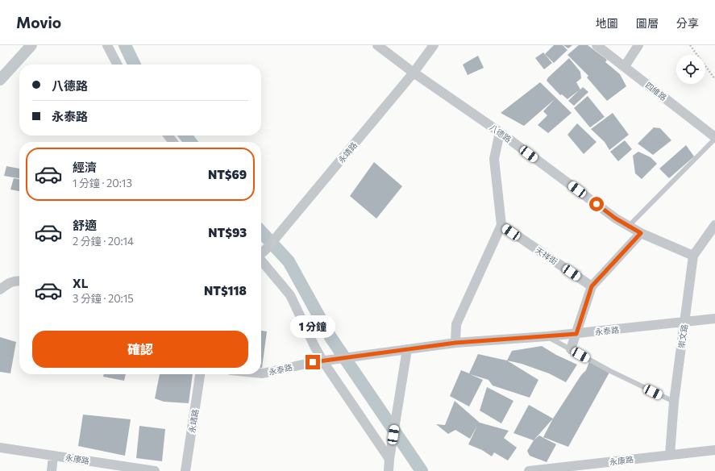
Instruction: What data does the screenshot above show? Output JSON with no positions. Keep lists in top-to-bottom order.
{
  "streets": {
    "street": [
      "四維路",
      "八德路",
      "永靖路",
      "天祥街",
      "永泰路",
      "崇文路",
      "永康路"
    ]
  },
  "crossings": [
    ["八德路", "永靖路"],
    ["八德路", "崇文路"],
    ["永泰路", "崇文路"],
    ["崇文路", "永康路"]
  ],
  "page": {
    "header": "Movio",
    "nav": ["地圖", "圖層", "分享"],
    "banner": ["八德路", "永泰路"],
    "list": [
      {
        "name": "經濟",
        "note": "1 分鐘 · 20:13",
        "value": "NT$69"
      },
      {
        "name": "舒適",
        "note": "2 分鐘 · 20:14",
        "value": "NT$93"
      },
      {
        "name": "XL",
        "note": "3 分鐘 · 20:15",
        "value": "NT$118"
      }
    ],
    "bubble": "1 分鐘",
    "buttons": "確認"
  }
}
